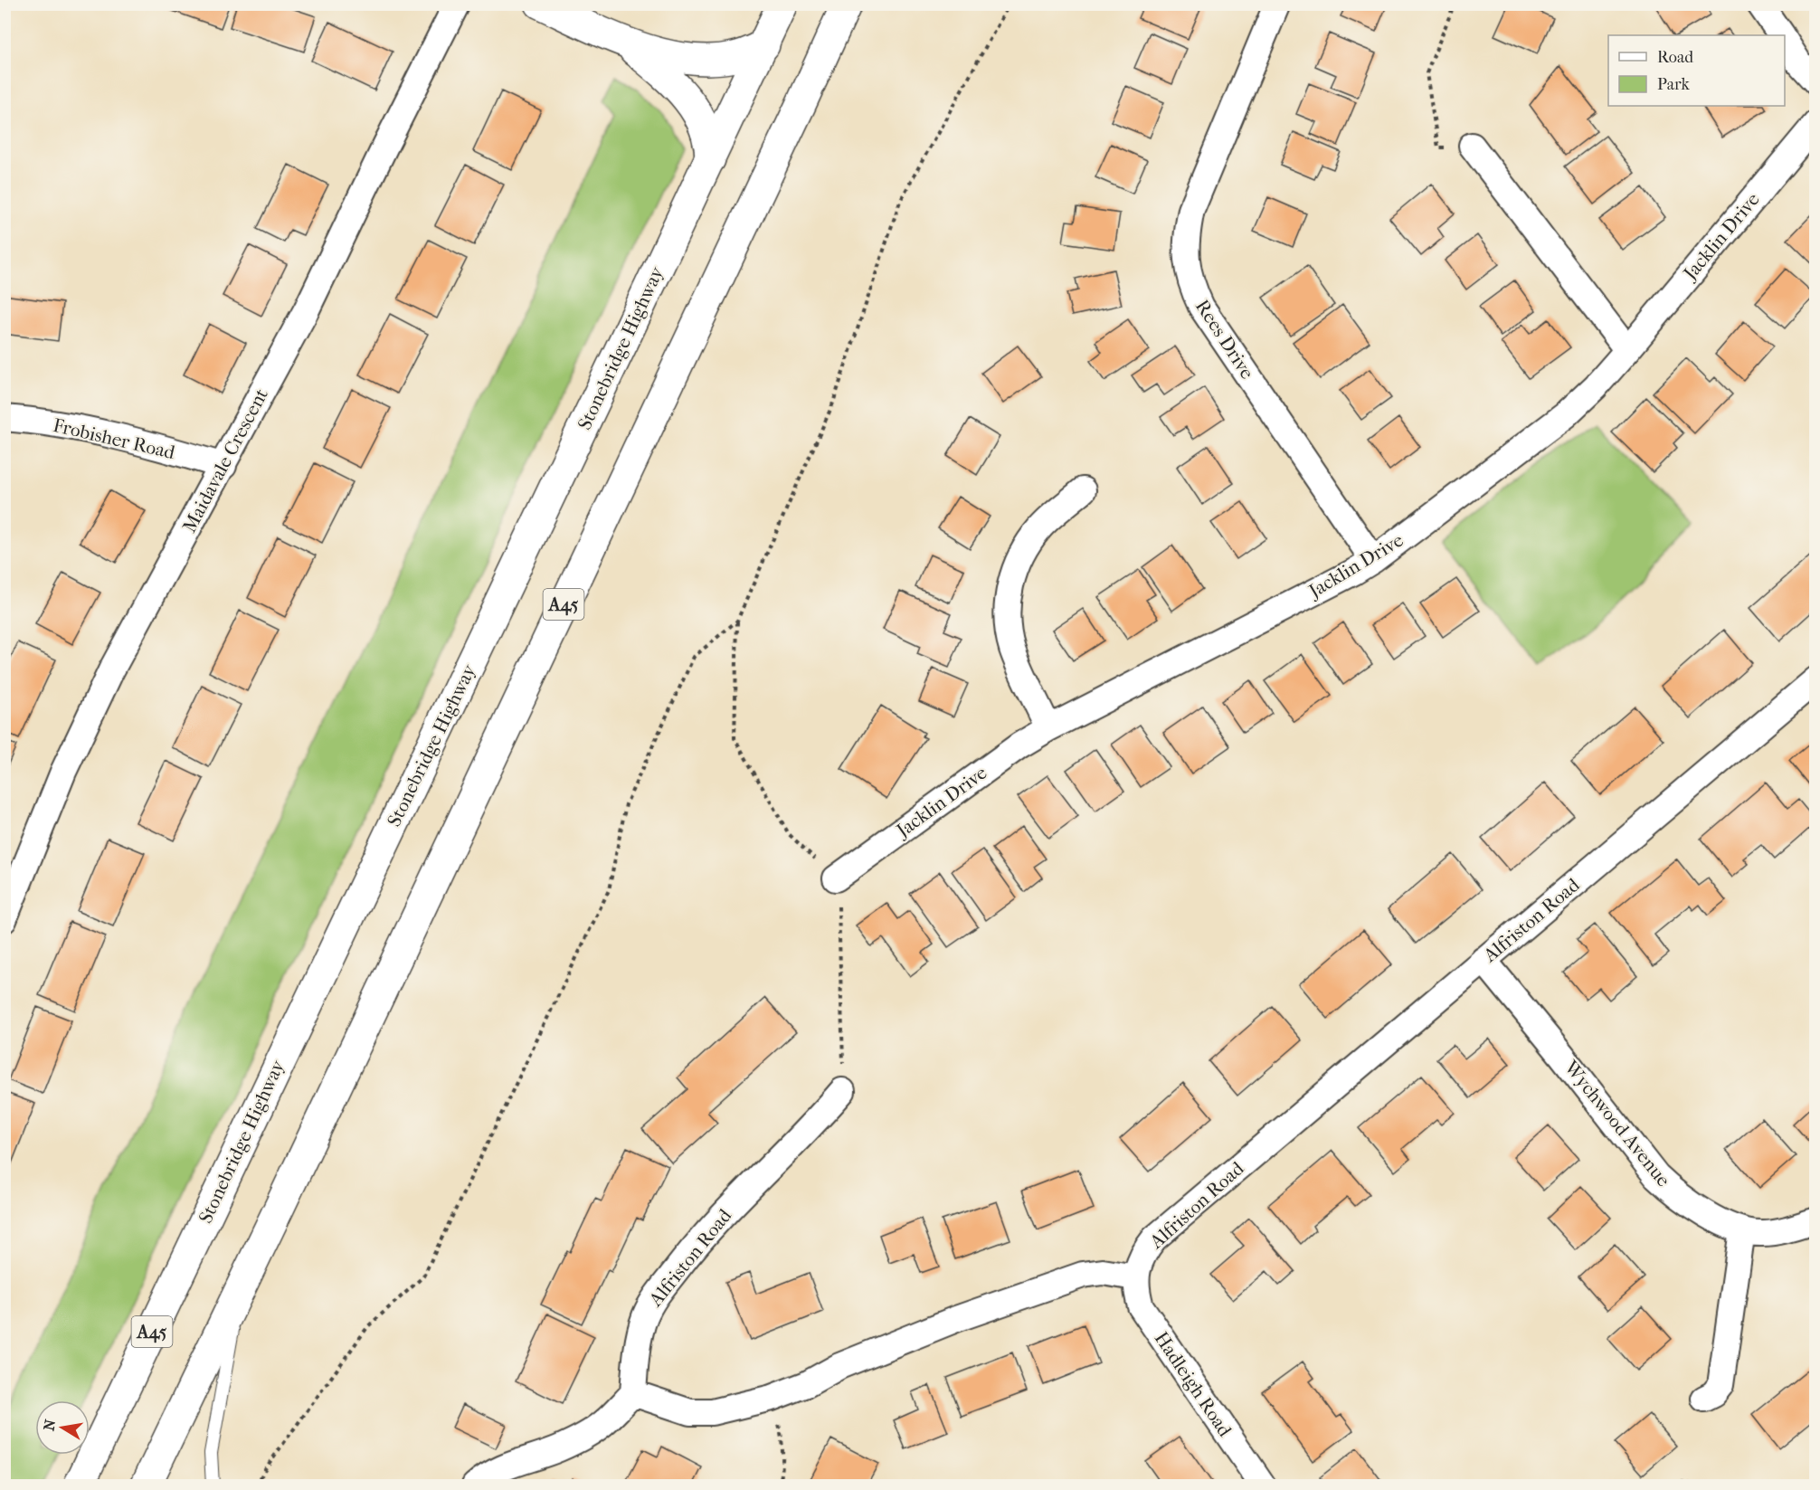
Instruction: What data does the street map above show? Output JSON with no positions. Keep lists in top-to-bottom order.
{
  "streets": {
    "main road": ["Stonebridge Highway", "A45"],
    "street": [
      "Jacklin Drive",
      "Rees Drive",
      "Frobisher Road",
      "Maidavale Crescent",
      "Alfriston Road",
      "Wychwood Avenue",
      "Hadleigh Road"
    ]
  },
  "crossings": [
    ["Jacklin Drive", "Rees Drive"],
    ["Frobisher Road", "Maidavale Crescent"],
    ["Alfriston Road", "Wychwood Avenue"],
    ["Alfriston Road", "Hadleigh Road"]
  ],
  "legend": ["Road", "Park"],
  "north": "left"
}
